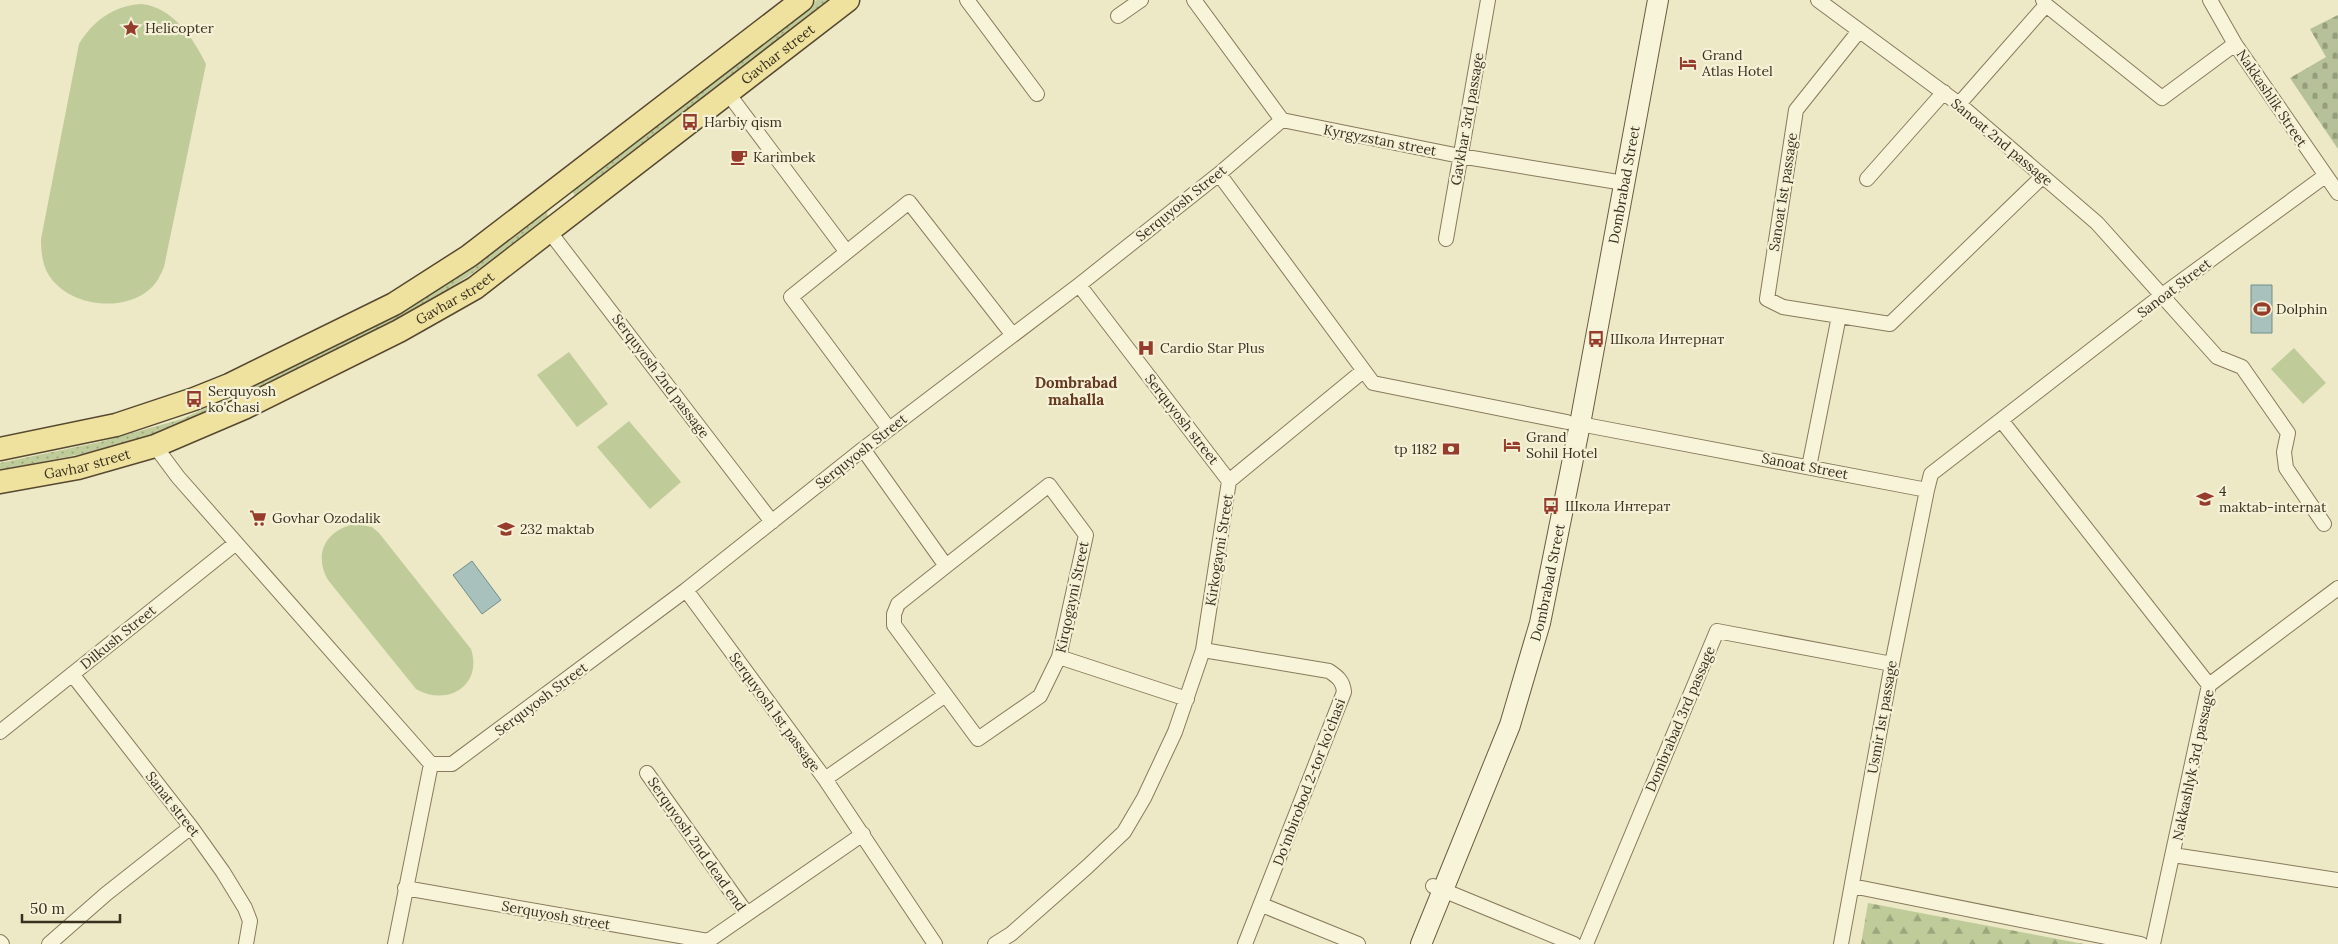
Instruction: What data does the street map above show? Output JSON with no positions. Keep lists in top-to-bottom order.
{
  "streets": {
    "main road": ["Gavhar street", "Dombrabad Street"],
    "street": [
      "Nakkashlik Street",
      "Gavkhar 3rd passage",
      "Kyrgyzstan street",
      "Sanoat 2nd passage",
      "Sanoat 1st passage",
      "Serquyosh Street",
      "Sanoat Street",
      "Serquyosh 2nd passage",
      "Serquyosh street",
      "Kirkogayni Street",
      "Kirqogayni Street",
      "Dilkush Street",
      "Serquyosh 1st passage",
      "Usmir 1st passage",
      "Dombrabad 3rd passage",
      "Nakkashlyk 3rd passage",
      "Do'mbirobod 2-tor ko'chasi",
      "Sanat street",
      "Serquyosh 2nd dead end"
    ]
  },
  "crossings": [
    ["Gavhar street", "Serquyosh 2nd passage"],
    ["Nakkashlik Street", "Sanoat Street"],
    ["Gavkhar 3rd passage", "Kyrgyzstan street"],
    ["Kyrgyzstan street", "Dombrabad Street"],
    ["Kyrgyzstan street", "Serquyosh Street"],
    ["Sanoat 2nd passage", "Sanoat 1st passage"],
    ["Sanoat 2nd passage", "Sanoat Street"],
    ["Dombrabad Street", "Sanoat Street"],
    ["Serquyosh Street", "Sanoat Street"],
    ["Serquyosh Street", "Serquyosh 2nd passage"],
    ["Serquyosh Street", "Serquyosh street"],
    ["Serquyosh Street", "Serquyosh 1st passage"],
    ["Sanoat Street", "Kirkogayni Street"],
    ["Sanoat Street", "Usmir 1st passage"],
    ["Serquyosh street", "Kirkogayni Street"],
    ["Kirkogayni Street", "Do'mbirobod 2-tor ko'chasi"],
    ["Dilkush Street", "Sanat street"],
    ["Usmir 1st passage", "Dombrabad 3rd passage"]
  ],
  "districts": ["Dombrabad mahalla"],
  "places": {
    "place": ["Helicopter"],
    "hotel": ["Grand Atlas Hotel", "Grand Sohil Hotel"],
    "bus stop": [
      "Harbiy qism",
      "Школа Интернат",
      "Serquyosh ko'chasi",
      "Школа Интерат"
    ],
    "cafe": ["Karimbek"],
    "sports": ["Dolphin"],
    "hospital": ["Cardio Star Plus"],
    "bank": ["tp 1182"],
    "school or university": ["4 maktab-internat", "232 maktab"],
    "supermarket": ["Govhar Ozodalik"]
  },
  "scale_bar": "50 m"
}
